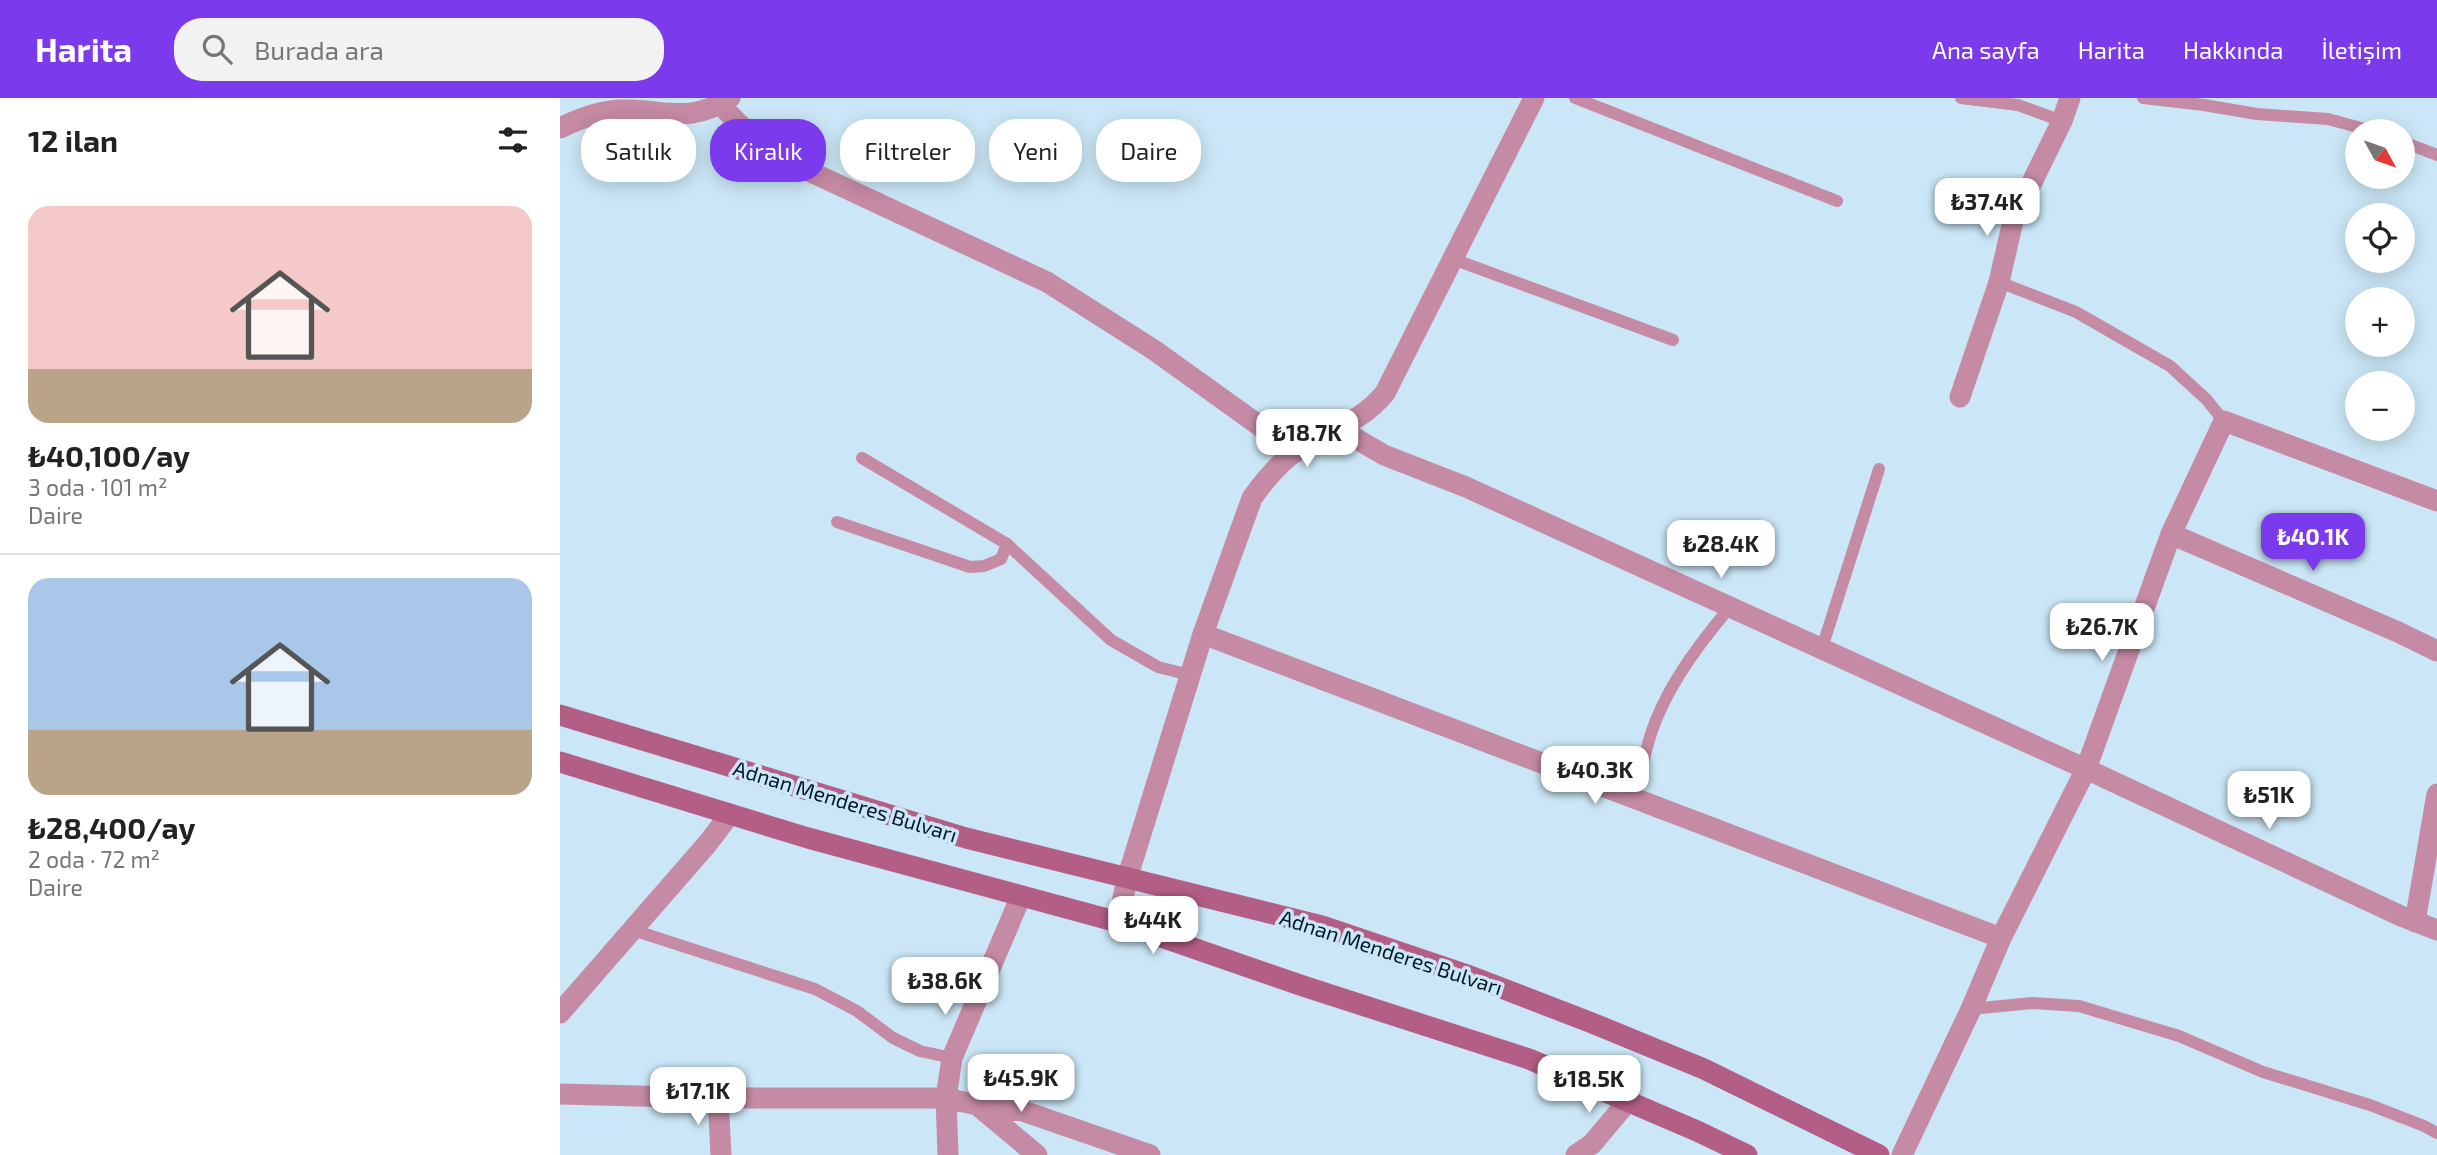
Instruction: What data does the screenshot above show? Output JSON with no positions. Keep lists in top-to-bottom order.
{
  "streets": {
    "main road": ["Adnan Menderes Bulvarı"]
  },
  "north": "bottom right",
  "page": {
    "header": "Harita",
    "search": "Burada ara",
    "nav": [
      "Ana sayfa",
      "Harita",
      "Hakkında",
      "İletişim"
    ],
    "heading": "12 ilan",
    "map_buttons": ["+", "−"],
    "chip": [
      "Satılık",
      "Kiralık",
      "Filtreler",
      "Yeni",
      "Daire"
    ],
    "price": [
      "₺37.4K",
      "₺18.7K",
      "₺40.1K",
      "₺28.4K",
      "₺26.7K",
      "₺40.3K",
      "₺51K",
      "₺44K",
      "₺38.6K",
      "₺45.9K",
      "₺18.5K",
      "₺17.1K"
    ],
    "list": [
      {
        "name": "₺40,100/ay",
        "note": "3 oda · 101 m² · Daire"
      },
      {
        "name": "₺28,400/ay",
        "note": "2 oda · 72 m² · Daire"
      }
    ]
  }
}
